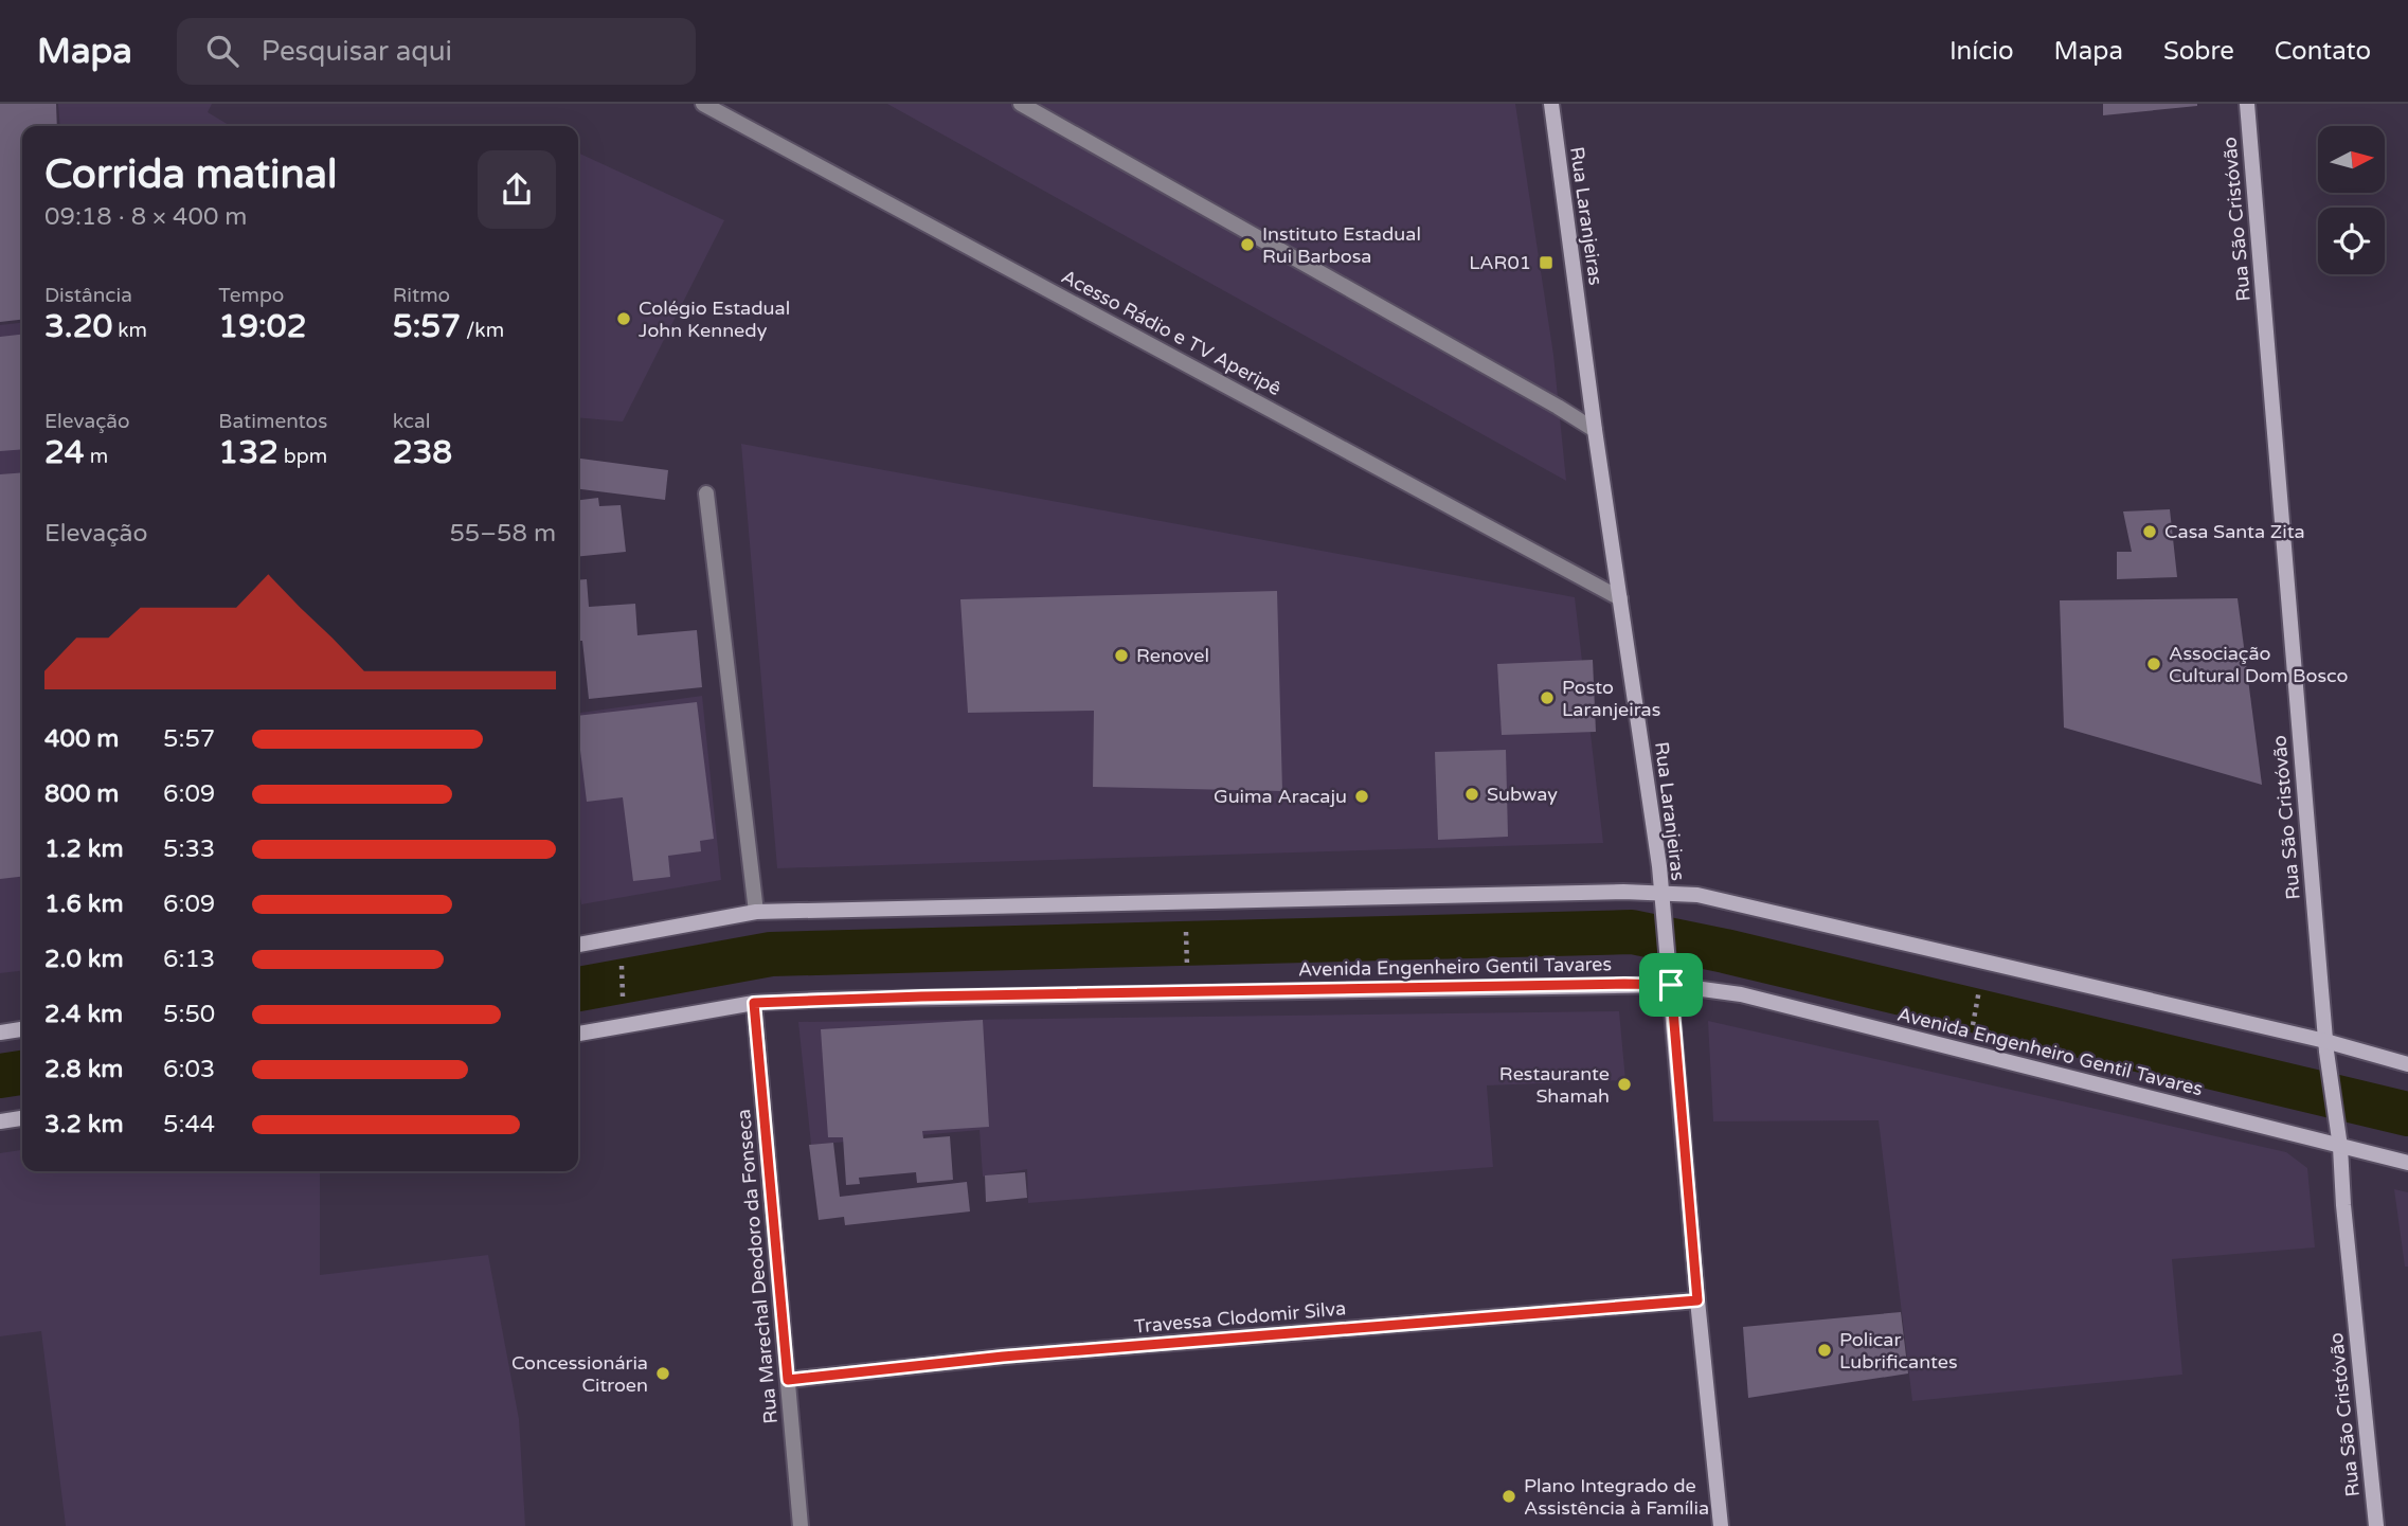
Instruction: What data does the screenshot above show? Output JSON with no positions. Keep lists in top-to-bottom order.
{
  "streets": {
    "main road": ["Rua Laranjeiras", "Rua São Cristóvão", "Avenida Engenheiro Gentil Tavares"],
    "street": ["Acesso Rádio e TV Aperipê", "Rua Marechal Deodoro da Fonseca", "Travessa Clodomir Silva"]
  },
  "crossings": [
    ["Rua Laranjeiras", "Acesso Rádio e TV Aperipê"],
    ["Rua Laranjeiras", "Avenida Engenheiro Gentil Tavares"],
    ["Rua Laranjeiras", "Travessa Clodomir Silva"],
    ["Rua São Cristóvão", "Avenida Engenheiro Gentil Tavares"],
    ["Avenida Engenheiro Gentil Tavares", "Rua Marechal Deodoro da Fonseca"],
    ["Rua Marechal Deodoro da Fonseca", "Travessa Clodomir Silva"]
  ],
  "places": {
    "other": [
      "Instituto Estadual Rui Barbosa",
      "Colégio Estadual John Kennedy",
      "Casa Santa Zita",
      "Renovel",
      "Associação Cultural Dom Bosco",
      "Posto Laranjeiras",
      "Subway",
      "Guima Aracaju",
      "Restaurante Shamah",
      "Policar Lubrificantes",
      "Concessionária Citroen",
      "Plano Integrado de Assistência à Família"
    ],
    "transit": ["LAR01"]
  },
  "north": "right",
  "page": {
    "header": "Mapa",
    "search": "Pesquisar aqui",
    "nav": [
      "Início",
      "Mapa",
      "Sobre",
      "Contato"
    ],
    "heading": ["Corrida matinal", "09:18 · 8 × 400 m"],
    "stats": [
      ["Distância", "3.20 km"],
      ["Tempo", "19:02"],
      ["Ritmo", "5:57 /km"],
      ["Elevação", "24 m"],
      ["Batimentos", "132 bpm"],
      ["kcal", "238"]
    ],
    "chart": ["Elevação", "55–58 m"],
    "list": [
      {
        "name": "400 m",
        "note": "5:57"
      },
      {
        "name": "800 m",
        "note": "6:09"
      },
      {
        "name": "1.2 km",
        "note": "5:33"
      },
      {
        "name": "1.6 km",
        "note": "6:09"
      },
      {
        "name": "2.0 km",
        "note": "6:13"
      },
      {
        "name": "2.4 km",
        "note": "5:50"
      },
      {
        "name": "2.8 km",
        "note": "6:03"
      },
      {
        "name": "3.2 km",
        "note": "5:44"
      }
    ]
  }
}
